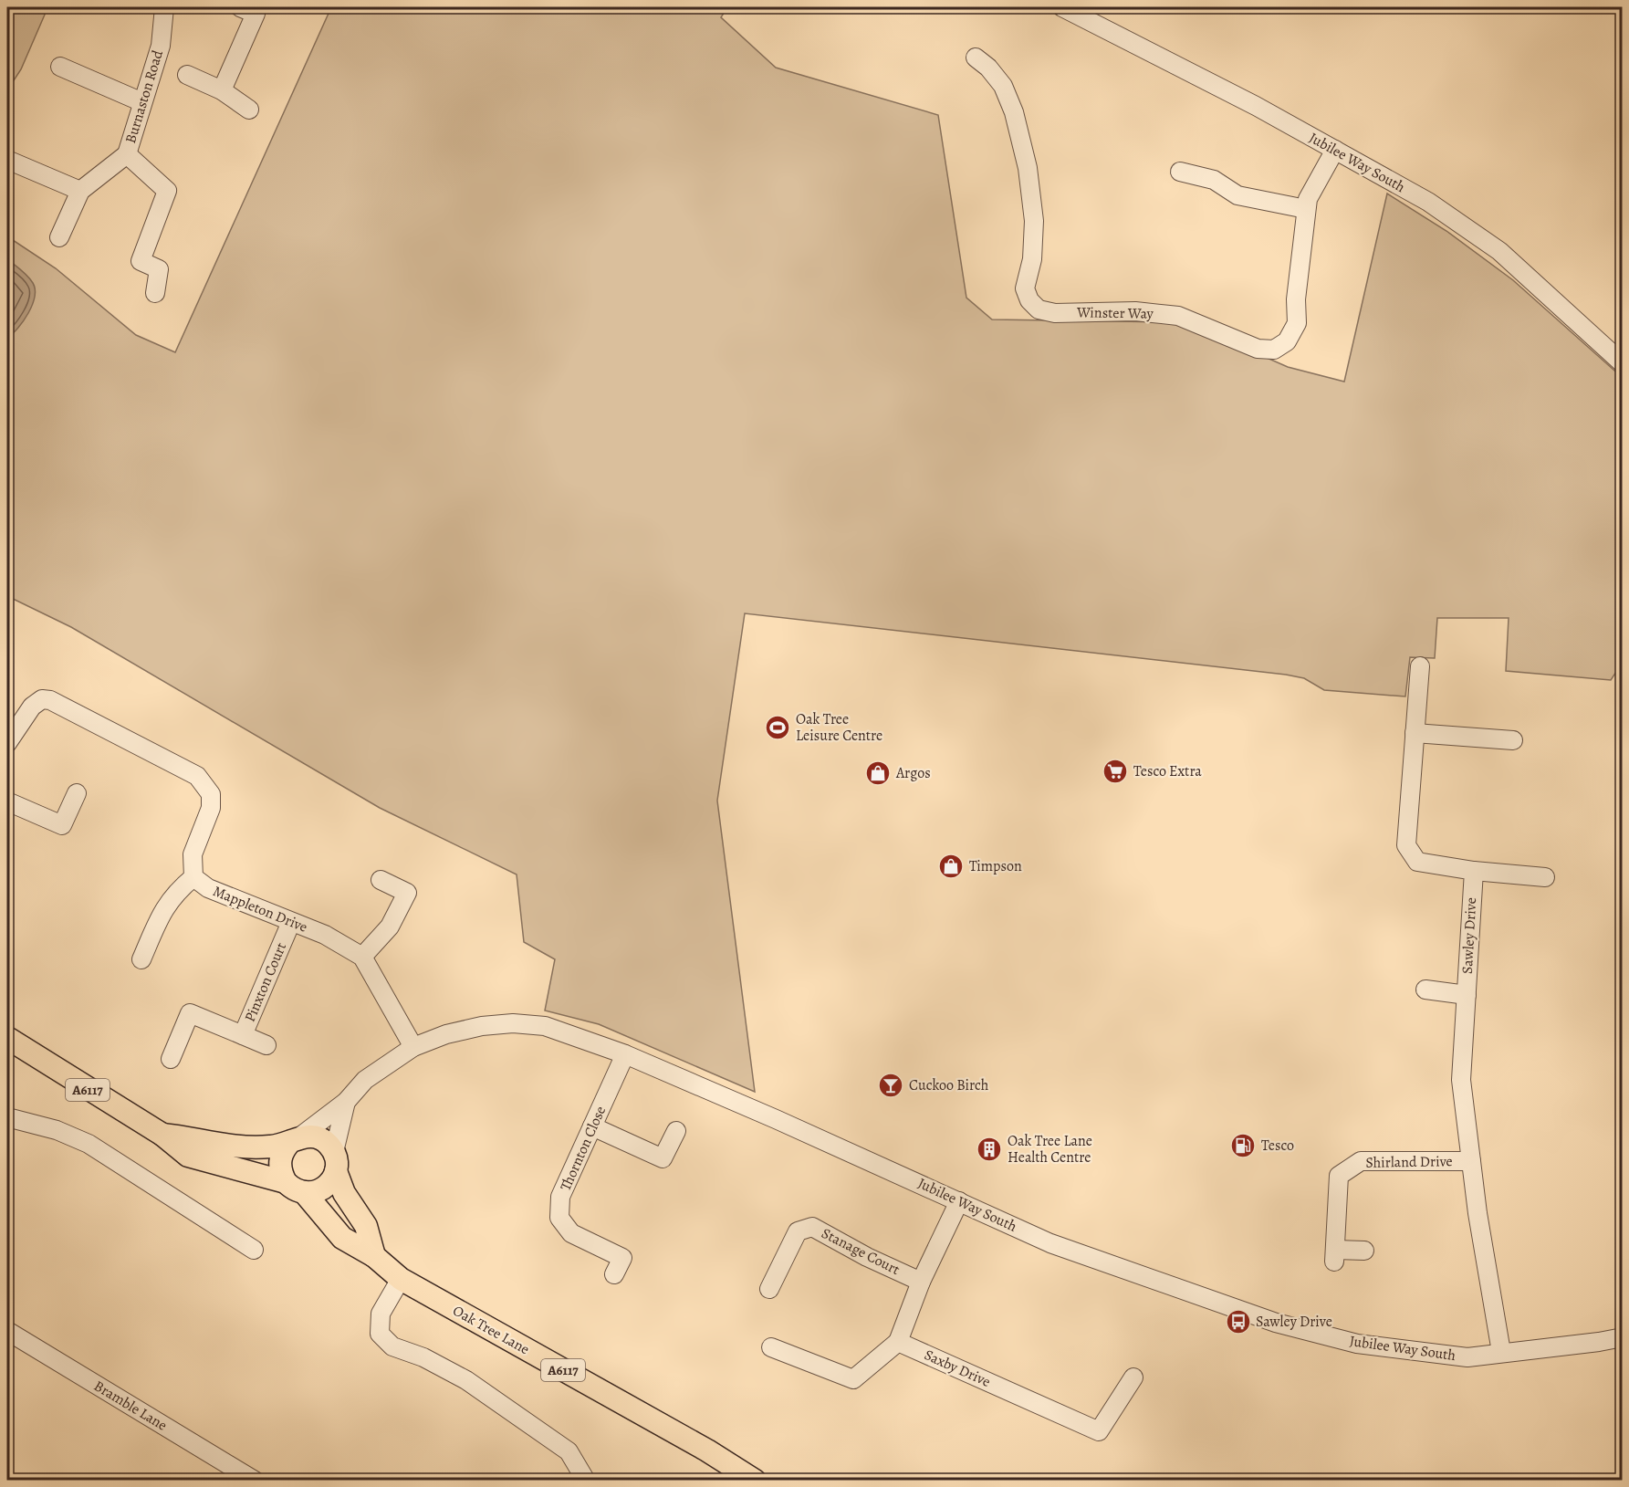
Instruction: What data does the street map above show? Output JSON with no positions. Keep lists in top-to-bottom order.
{
  "streets": {
    "main road": ["A6117", "Oak Tree Lane"],
    "street": [
      "Burnaston Road",
      "Jubilee Way South",
      "Winster Way",
      "Mappleton Drive",
      "Sawley Drive",
      "Pinxton Court",
      "Thornton Close",
      "Shirland Drive",
      "Stanage Court",
      "Saxby Drive",
      "Bramble Lane"
    ]
  },
  "crossings": [
    ["Jubilee Way South", "Winster Way"],
    ["Jubilee Way South", "Sawley Drive"],
    ["Jubilee Way South", "A6117"],
    ["Jubilee Way South", "Thornton Close"],
    ["Jubilee Way South", "Oak Tree Lane"],
    ["Mappleton Drive", "Pinxton Court"],
    ["Sawley Drive", "Shirland Drive"],
    ["A6117", "Oak Tree Lane"]
  ],
  "places": {
    "sports": ["Oak Tree Leisure Centre"],
    "supermarket": ["Tesco Extra"],
    "shop": ["Argos", "Timpson"],
    "bar": ["Cuckoo Birch"],
    "fuel station": ["Tesco"],
    "building": ["Oak Tree Lane Health Centre"],
    "bus stop": ["Sawley Drive"]
  }
}
